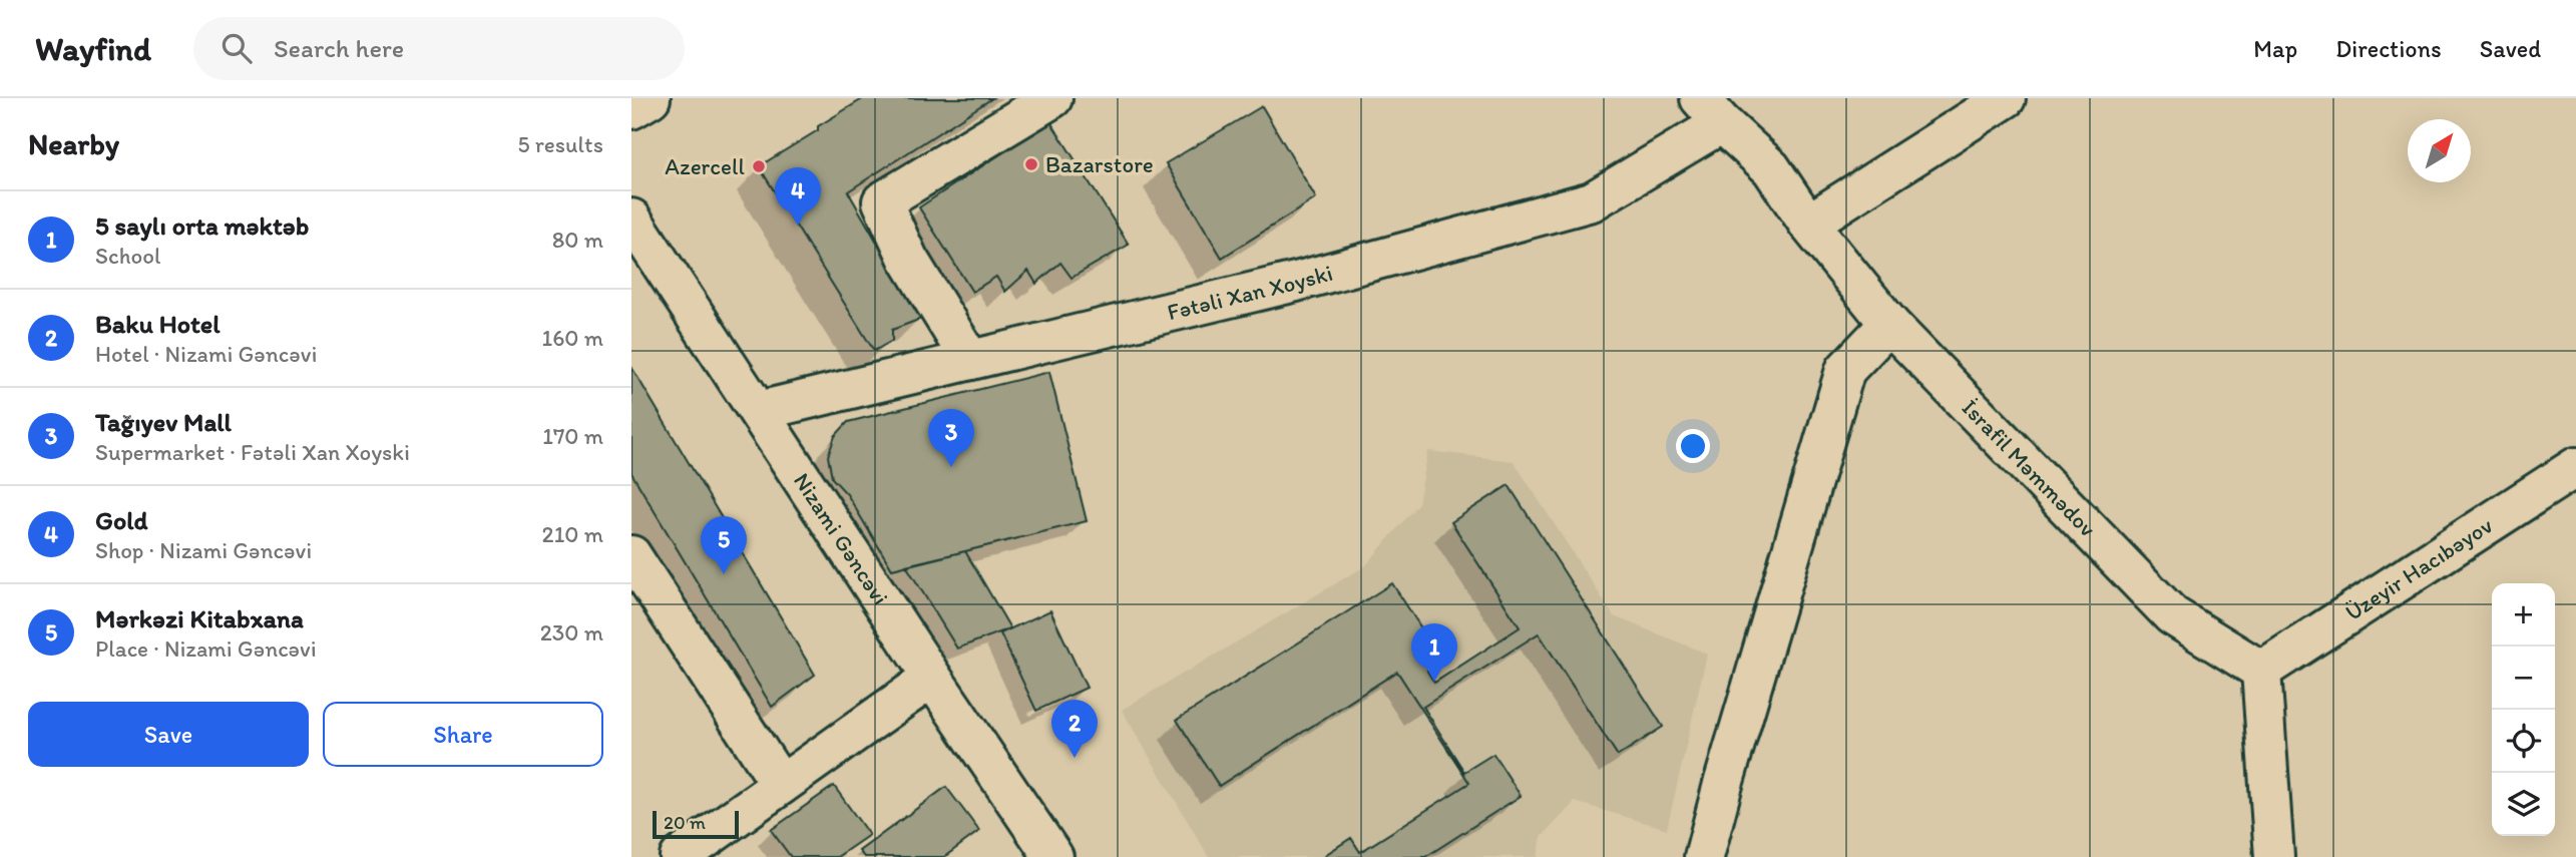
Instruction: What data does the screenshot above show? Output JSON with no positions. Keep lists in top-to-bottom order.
{
  "streets": {
    "street": [
      "Fətəli Xan Xoyski",
      "İsrafil Məmmədov",
      "Nizami Gəncəvi",
      "Üzeyir Hacıbəyov"
    ]
  },
  "crossings": [
    ["Fətəli Xan Xoyski", "İsrafil Məmmədov"],
    ["Fətəli Xan Xoyski", "Nizami Gəncəvi"],
    ["İsrafil Məmmədov", "Üzeyir Hacıbəyov"]
  ],
  "places": ["Bazarstore", "Azercell"],
  "scale_bar": "20 m",
  "north": "top right",
  "page": {
    "header": "Wayfind",
    "search": "Search here",
    "nav": ["Map", "Directions", "Saved"],
    "heading": ["Nearby", "5 results"],
    "pins": [
      "4",
      "3",
      "5",
      "1",
      "2"
    ],
    "list": [
      {
        "mark": "1",
        "name": "5 saylı orta məktəb",
        "note": "School",
        "value": "80 m"
      },
      {
        "mark": "2",
        "name": "Baku Hotel",
        "note": "Hotel · Nizami Gəncəvi",
        "value": "160 m"
      },
      {
        "mark": "3",
        "name": "Tağıyev Mall",
        "note": "Supermarket · Fətəli Xan Xoyski",
        "value": "170 m"
      },
      {
        "mark": "4",
        "name": "Gold",
        "note": "Shop · Nizami Gəncəvi",
        "value": "210 m"
      },
      {
        "mark": "5",
        "name": "Mərkəzi Kitabxana",
        "note": "Place · Nizami Gəncəvi",
        "value": "230 m"
      }
    ],
    "map_buttons": ["+", "−"],
    "buttons": ["Save", "Share"],
    "scale": "20 m"
  }
}
